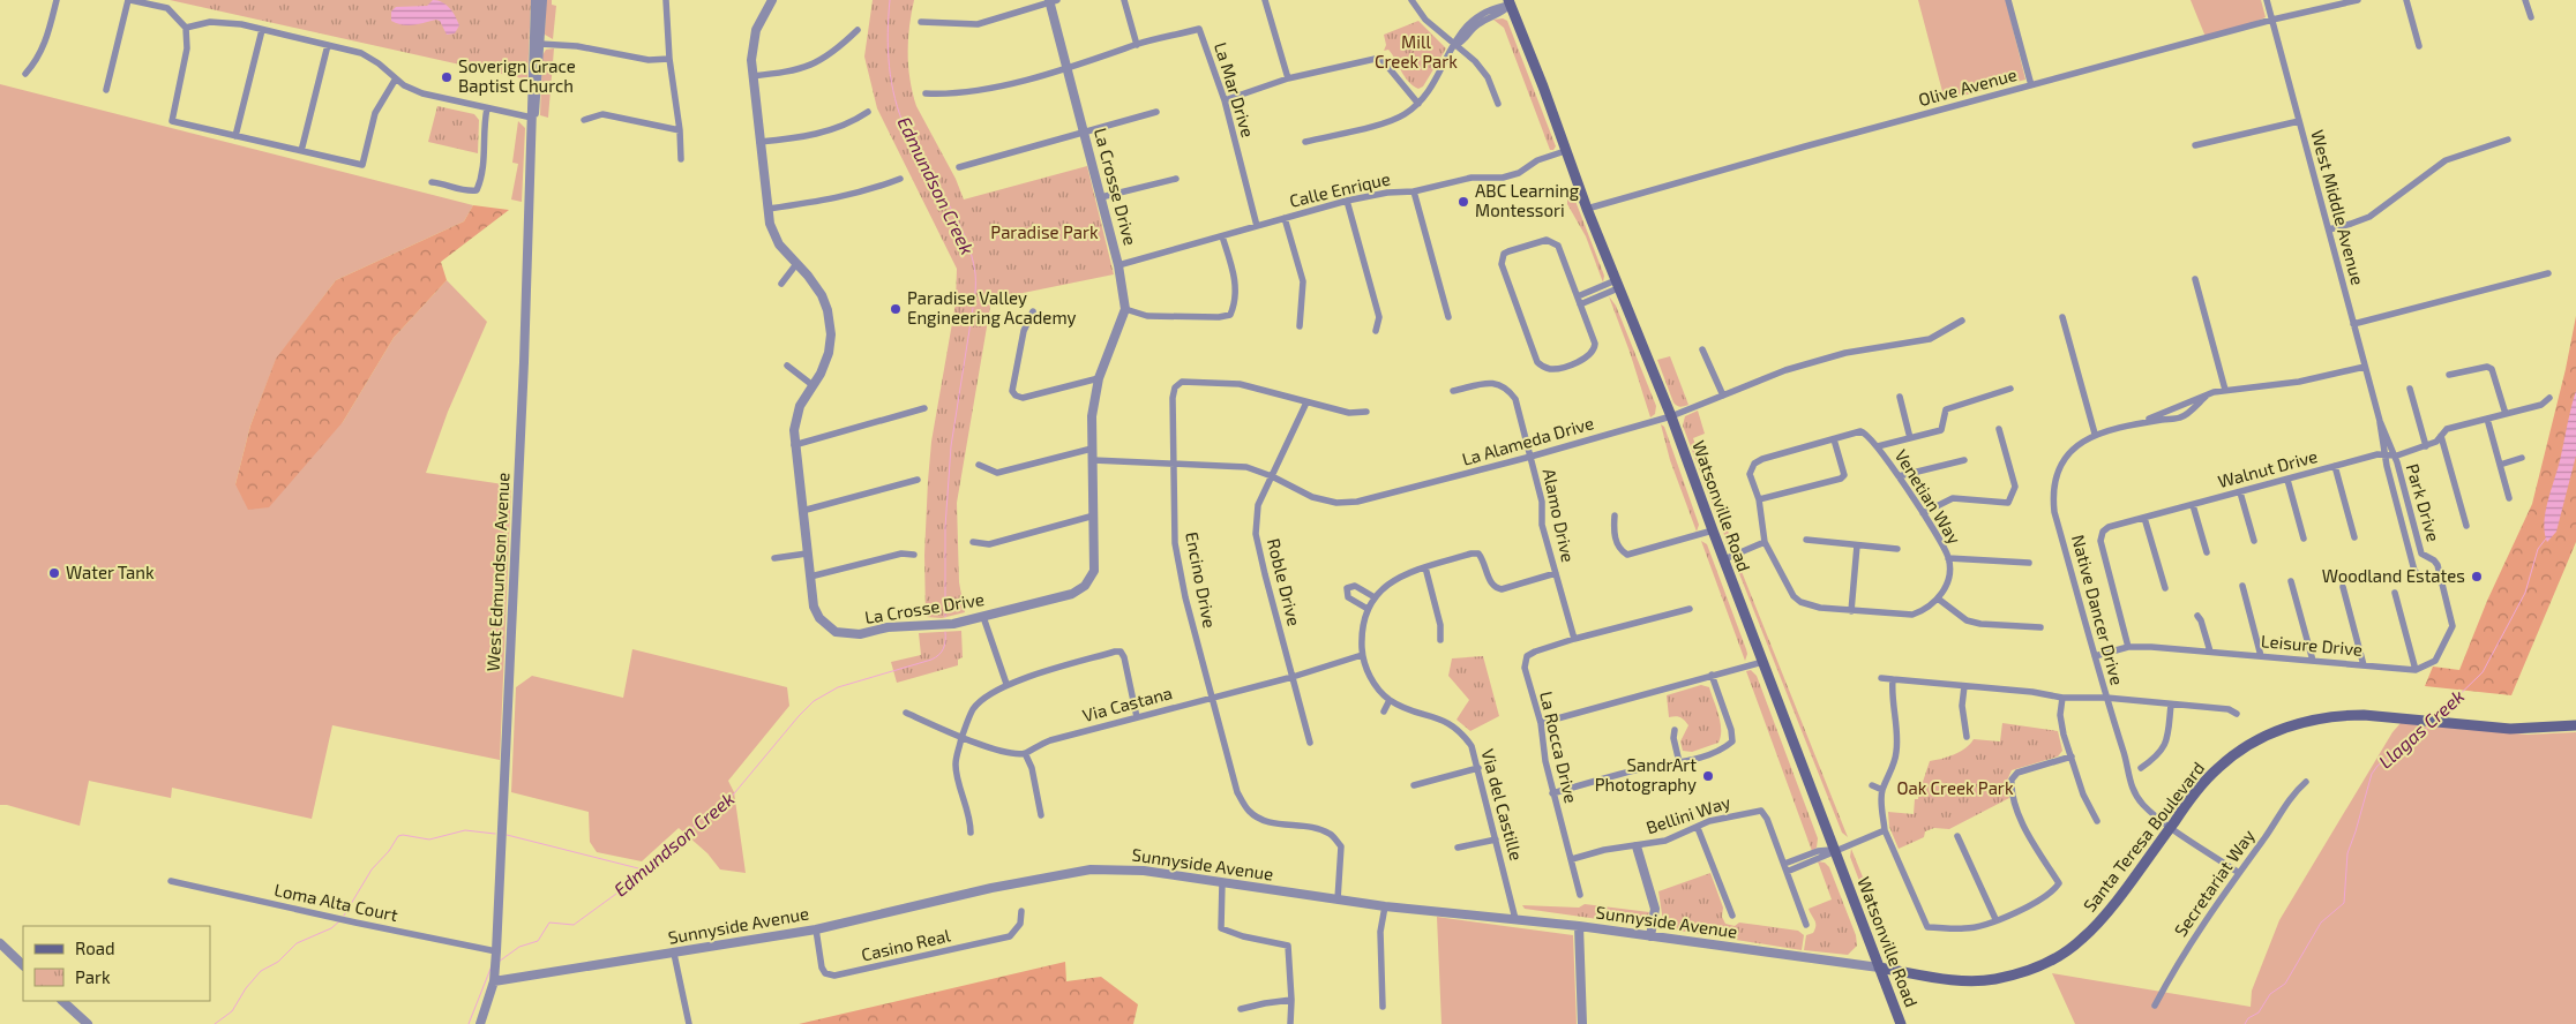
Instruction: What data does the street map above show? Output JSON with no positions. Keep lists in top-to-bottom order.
{
  "streets": {
    "main road": ["Watsonville Road", "Santa Teresa Boulevard"],
    "street": [
      "Olive Avenue",
      "La Mar Drive",
      "La Crosse Drive",
      "Calle Enrique",
      "West Middle Avenue",
      "La Alameda Drive",
      "Walnut Drive",
      "Venetian Way",
      "Park Drive",
      "Alamo Drive",
      "West Edmundson Avenue",
      "Encino Drive",
      "Roble Drive",
      "Native Dancer Drive",
      "Leisure Drive",
      "Via Castana",
      "La Rocca Drive",
      "Via del Castille",
      "Bellini Way",
      "Sunnyside Avenue",
      "Secretariat Way",
      "Loma Alta Court",
      "Casino Real"
    ]
  },
  "crossings": [
    ["Olive Avenue", "West Middle Avenue"],
    ["Olive Avenue", "Watsonville Road"],
    ["La Mar Drive", "La Crosse Drive"],
    ["La Mar Drive", "Calle Enrique"],
    ["La Crosse Drive", "Calle Enrique"],
    ["La Crosse Drive", "La Alameda Drive"],
    ["Calle Enrique", "Watsonville Road"],
    ["West Middle Avenue", "Park Drive"],
    ["West Middle Avenue", "Native Dancer Drive"],
    ["La Alameda Drive", "Watsonville Road"],
    ["La Alameda Drive", "Alamo Drive"],
    ["La Alameda Drive", "Encino Drive"],
    ["La Alameda Drive", "Roble Drive"],
    ["Walnut Drive", "Park Drive"],
    ["Walnut Drive", "Leisure Drive"],
    ["Watsonville Road", "Santa Teresa Boulevard"],
    ["Watsonville Road", "Sunnyside Avenue"],
    ["Alamo Drive", "La Rocca Drive"],
    ["Alamo Drive", "Via del Castille"],
    ["West Edmundson Avenue", "Sunnyside Avenue"],
    ["West Edmundson Avenue", "Loma Alta Court"],
    ["Encino Drive", "Roble Drive"],
    ["Encino Drive", "Via Castana"],
    ["Encino Drive", "Sunnyside Avenue"],
    ["Roble Drive", "Via Castana"],
    ["Native Dancer Drive", "Leisure Drive"],
    ["Native Dancer Drive", "Santa Teresa Boulevard"],
    ["Native Dancer Drive", "Secretariat Way"],
    ["Via Castana", "Via del Castille"],
    ["La Rocca Drive", "Bellini Way"],
    ["Via del Castille", "Sunnyside Avenue"],
    ["Santa Teresa Boulevard", "Sunnyside Avenue"],
    ["Sunnyside Avenue", "Casino Real"]
  ],
  "water": ["Edmundson Creek", "Llagas Creek"],
  "parks": ["Mill Creek Park", "Paradise Park", "Oak Creek Park"],
  "places": [
    "Soverign Grace Baptist Church",
    "ABC Learning Montessori",
    "Paradise Valley Engineering Academy",
    "Water Tank",
    "Woodland Estates",
    "SandrArt Photography"
  ],
  "legend": ["Road", "Park"]
}
